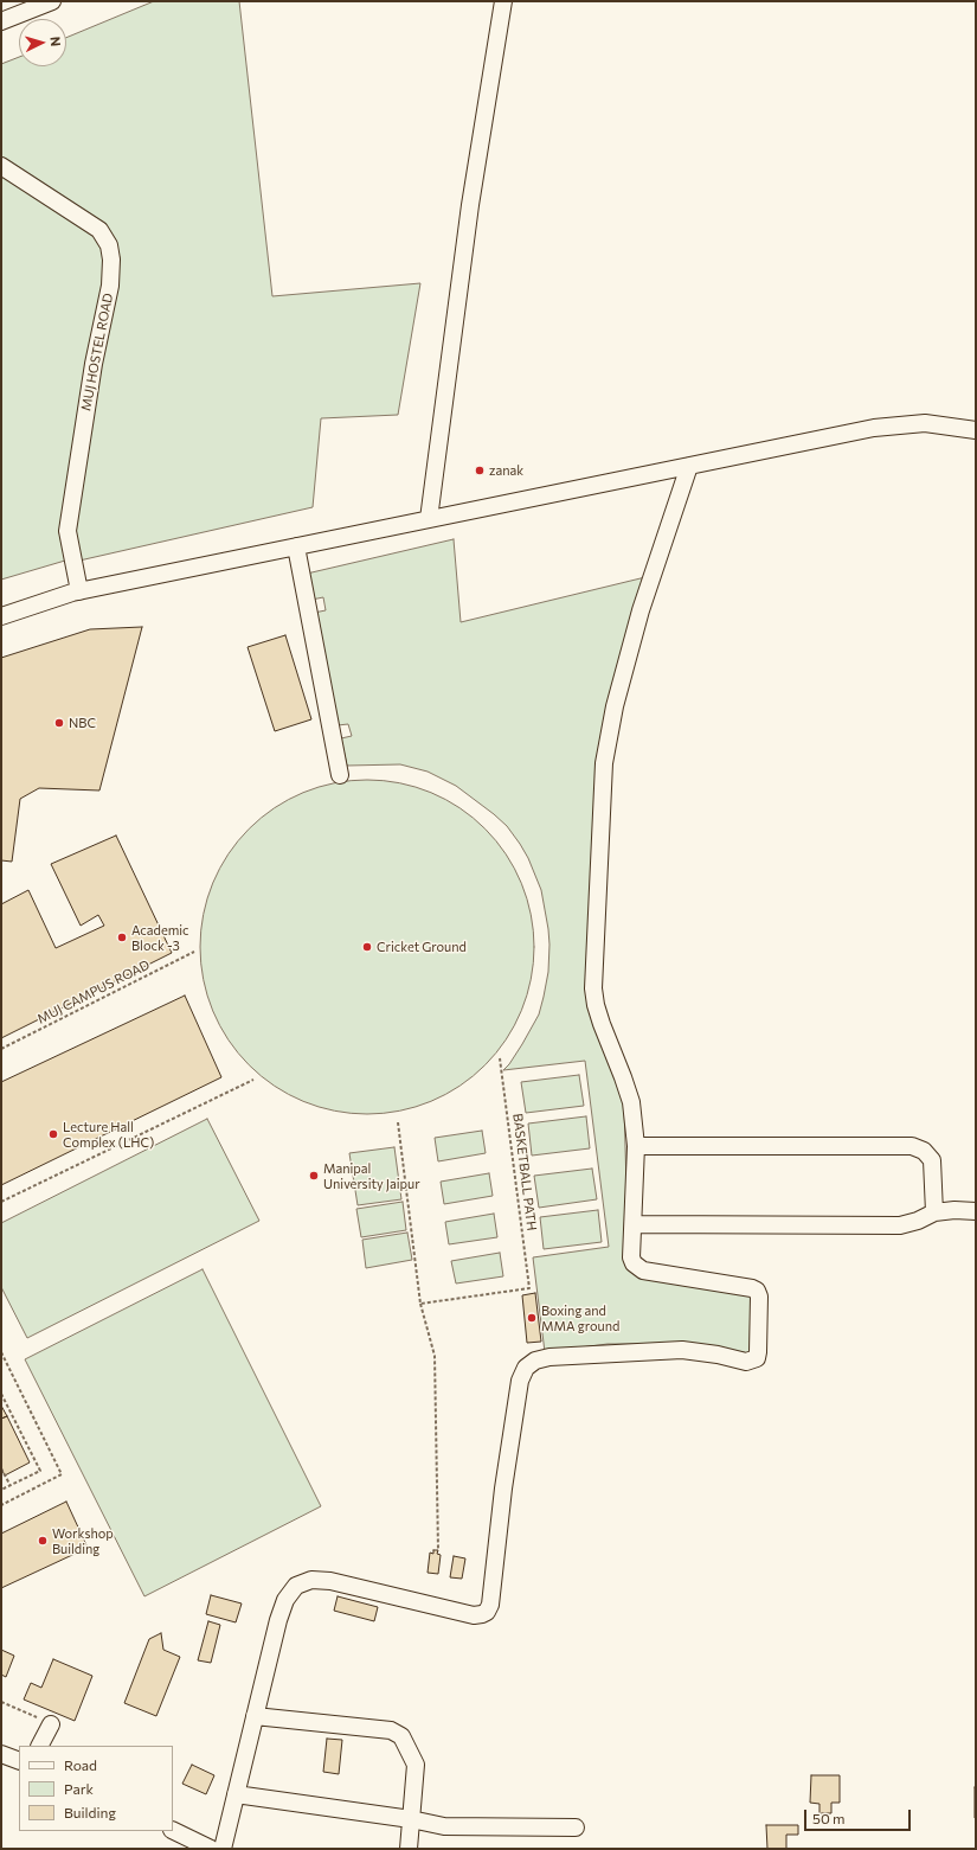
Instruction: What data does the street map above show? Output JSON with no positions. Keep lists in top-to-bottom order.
{
  "streets": {
    "street": ["MUJ HOSTEL ROAD"],
    "path": ["MUJ CAMPUS ROAD", "BASKETBALL PATH"]
  },
  "places": [
    "zanak",
    "NBC",
    "Academic Block -3",
    "Cricket Ground",
    "Lecture Hall Complex (LHC)",
    "Manipal University Jaipur",
    "Boxing and MMA ground",
    "Workshop Building"
  ],
  "legend": ["Road", "Park", "Building"],
  "scale_bar": "50 m",
  "north": "right"
}
